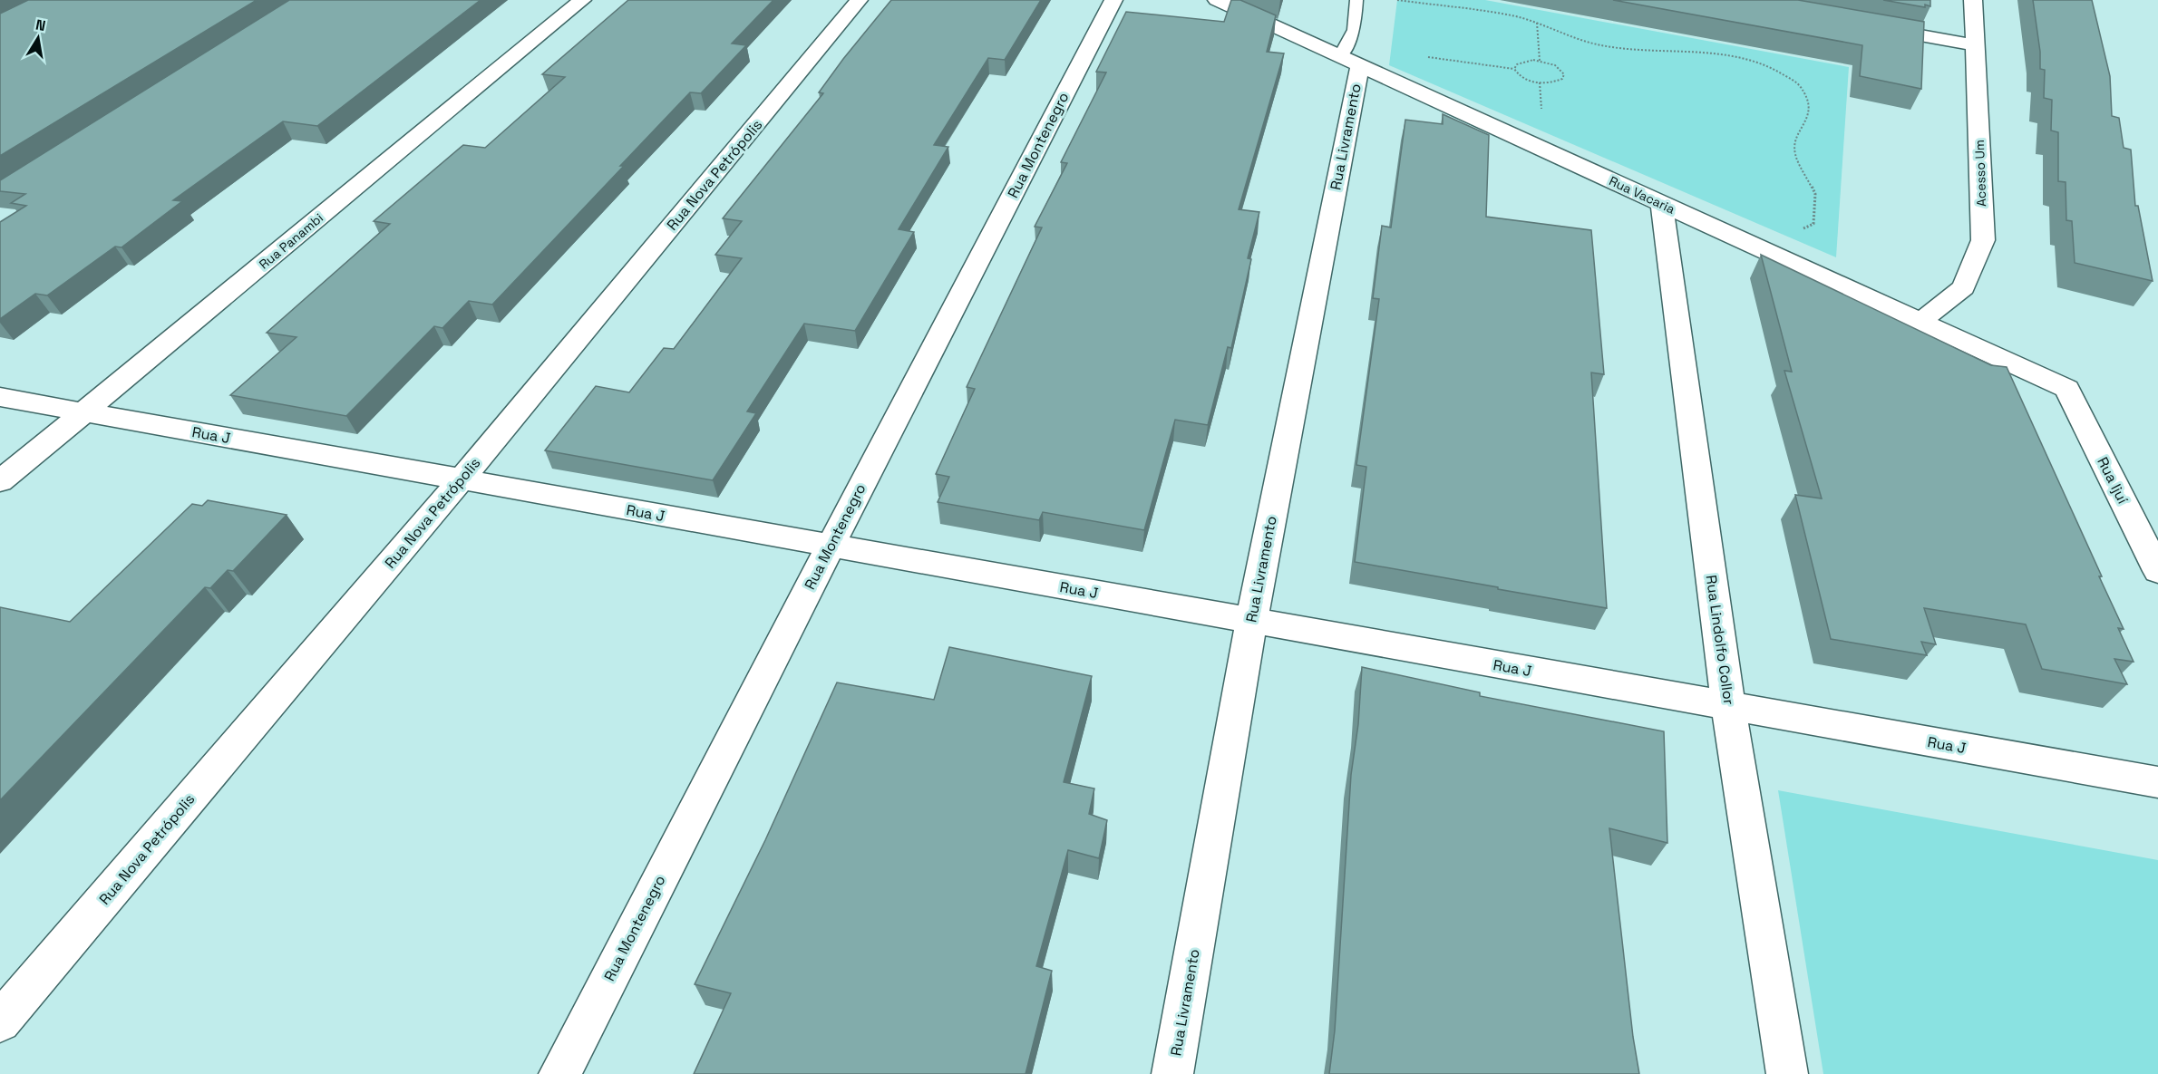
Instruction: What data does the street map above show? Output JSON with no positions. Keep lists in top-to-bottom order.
{
  "streets": {
    "street": [
      "Rua Livramento",
      "Rua Montenegro",
      "Acesso Um",
      "Rua Nova Petrópolis",
      "Rua Vacaria",
      "Rua Panambi",
      "Rua J",
      "Rua Ijuí",
      "Rua Lindolfo Collor"
    ]
  },
  "crossings": [
    ["Rua Livramento", "Rua Vacaria"],
    ["Rua Livramento", "Rua J"],
    ["Rua Montenegro", "Rua J"],
    ["Acesso Um", "Rua Vacaria"],
    ["Rua Nova Petrópolis", "Rua J"],
    ["Rua Vacaria", "Rua Ijuí"],
    ["Rua Vacaria", "Rua Lindolfo Collor"],
    ["Rua Panambi", "Rua J"],
    ["Rua J", "Rua Lindolfo Collor"]
  ],
  "north": "top"
}
